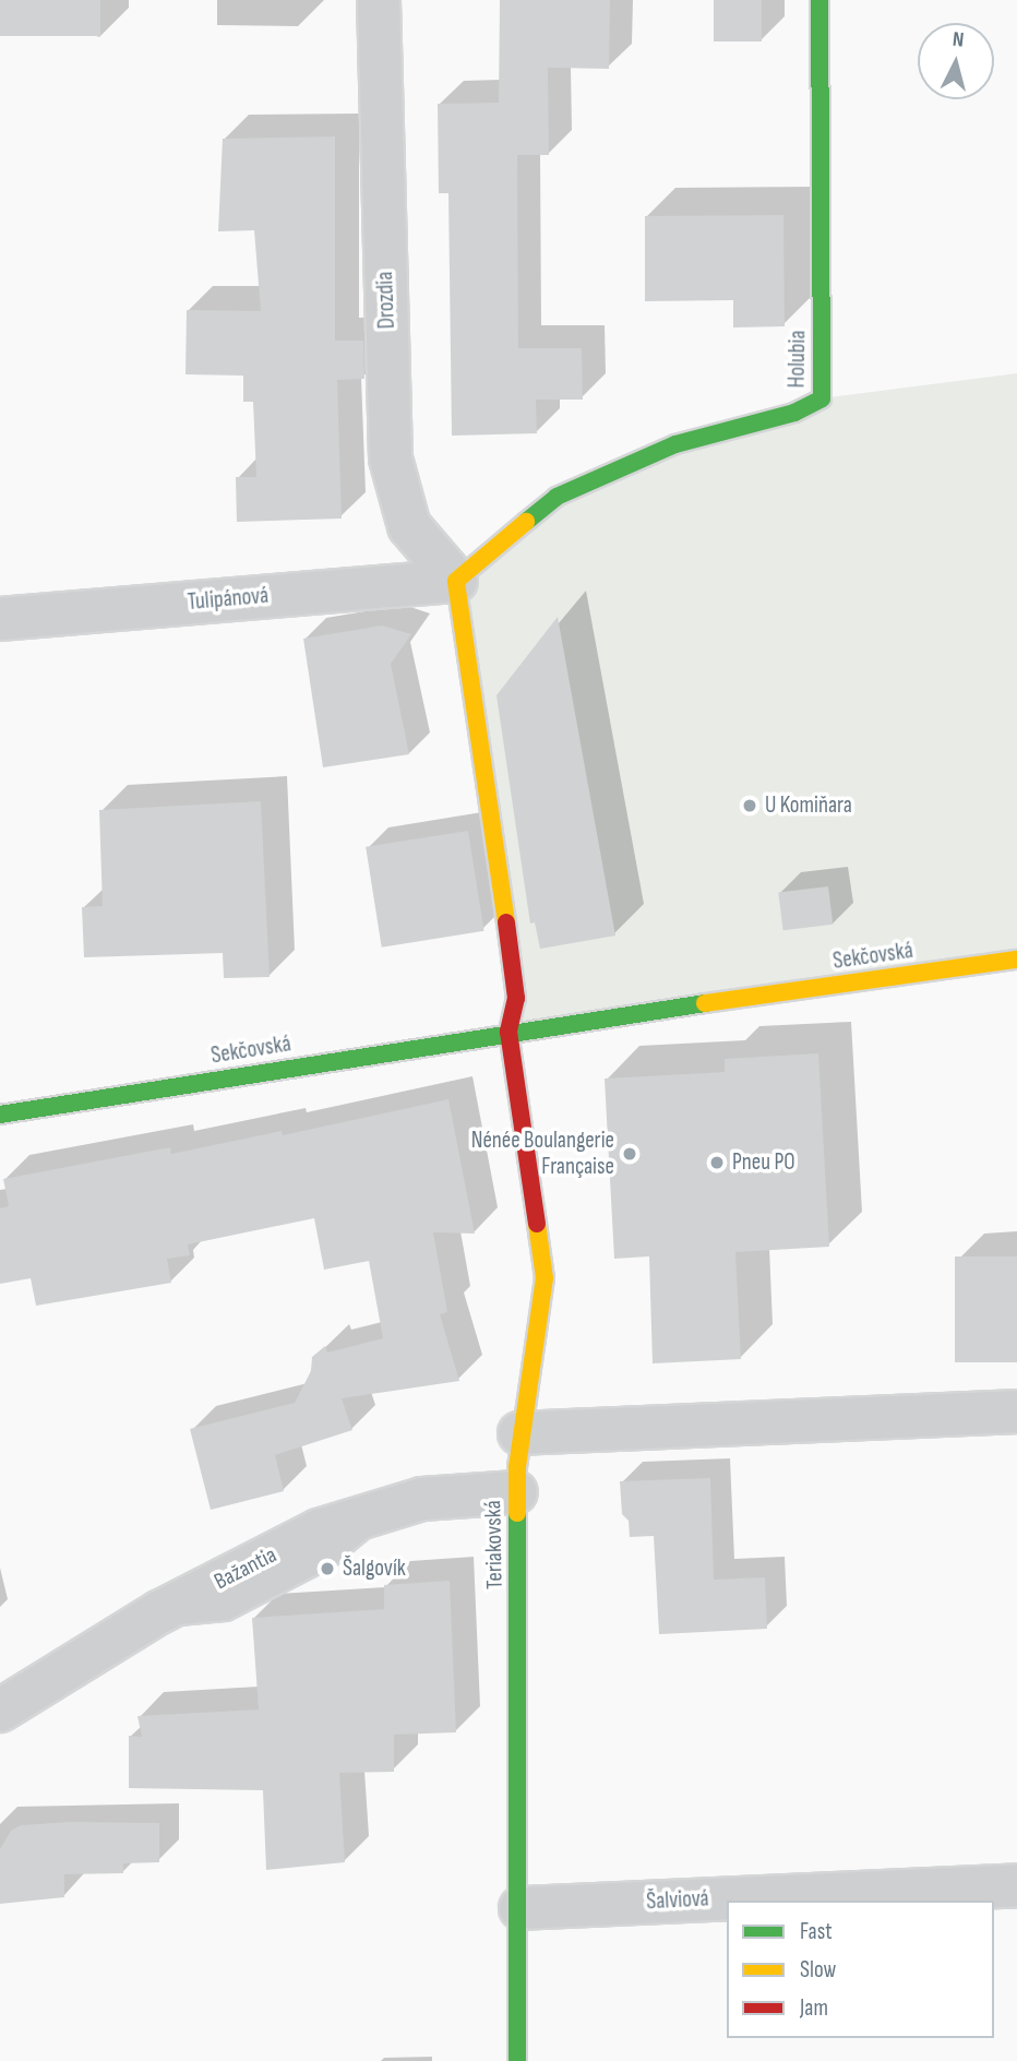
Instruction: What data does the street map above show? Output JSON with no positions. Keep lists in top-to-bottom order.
{
  "streets": {
    "street": [
      "Drozdia",
      "Holubia",
      "Tulipánová",
      "Sekčovská",
      "Teriakovská",
      "Bažantia",
      "Šalviová"
    ]
  },
  "crossings": [
    ["Drozdia", "Holubia"],
    ["Drozdia", "Tulipánová"],
    ["Holubia", "Tulipánová"],
    ["Sekčovská", "Teriakovská"],
    ["Teriakovská", "Bažantia"],
    ["Teriakovská", "Šalviová"]
  ],
  "places": [
    "U Komiňara",
    "Nénée Boulangerie Française",
    "Pneu PO",
    "Šalgovík"
  ],
  "legend": ["Fast", "Slow", "Jam"],
  "north": "top"
}
